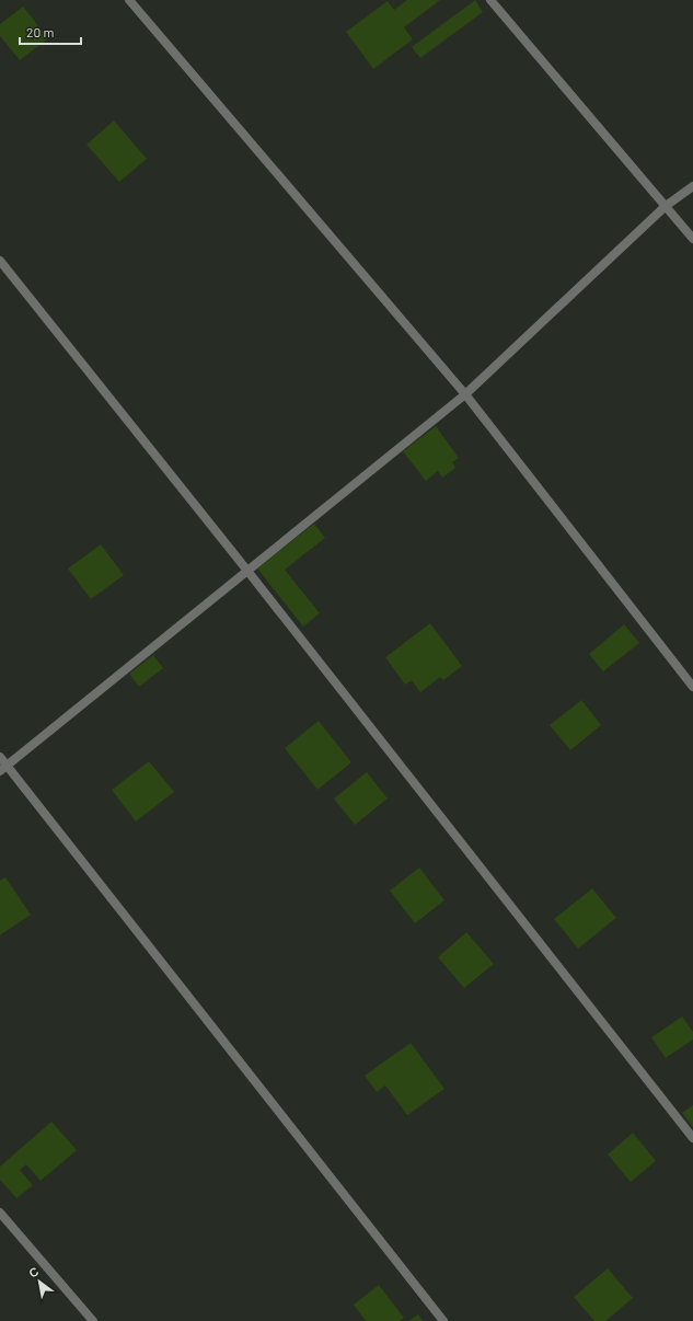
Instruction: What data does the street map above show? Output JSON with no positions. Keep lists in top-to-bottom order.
{
  "scale_bar": "20 m",
  "north": "top left"
}
